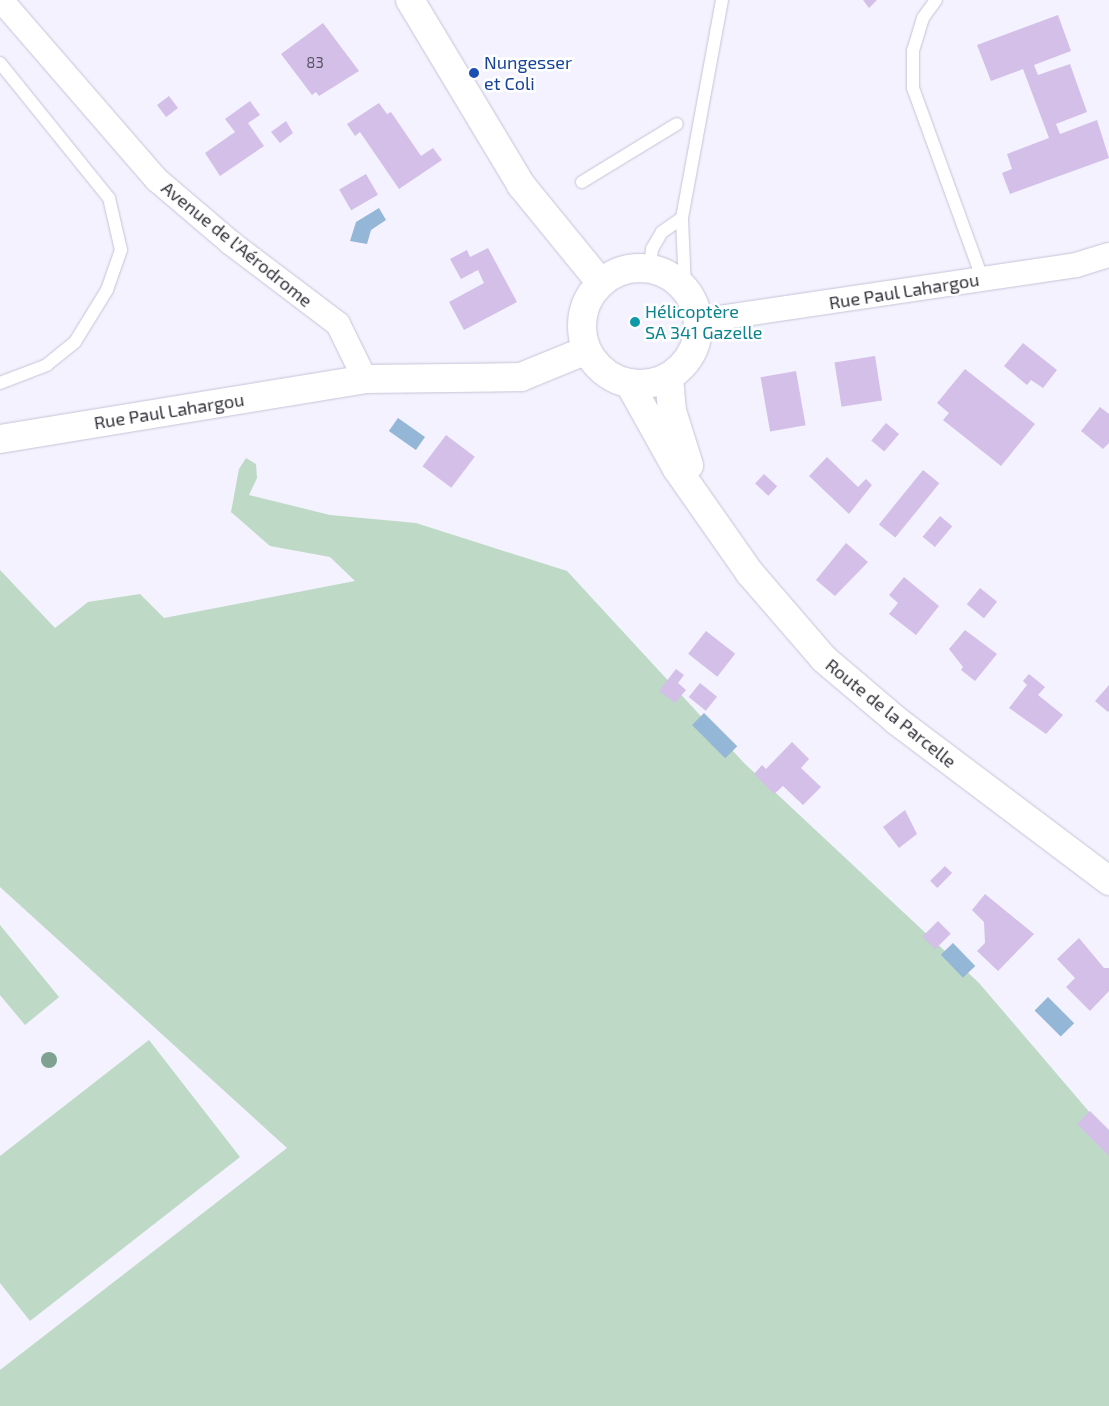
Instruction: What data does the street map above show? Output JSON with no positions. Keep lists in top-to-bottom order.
{
  "streets": {
    "main road": ["Rue Paul Lahargou", "Route de la Parcelle"],
    "street": ["Avenue de l'Aérodrome"]
  },
  "crossings": [
    ["Avenue de l'Aérodrome", "Rue Paul Lahargou"],
    ["Rue Paul Lahargou", "Route de la Parcelle"]
  ],
  "places": ["Nungesser et Coli", "Hélicoptère SA 341 Gazelle"],
  "house_numbers": ["83"]
}
